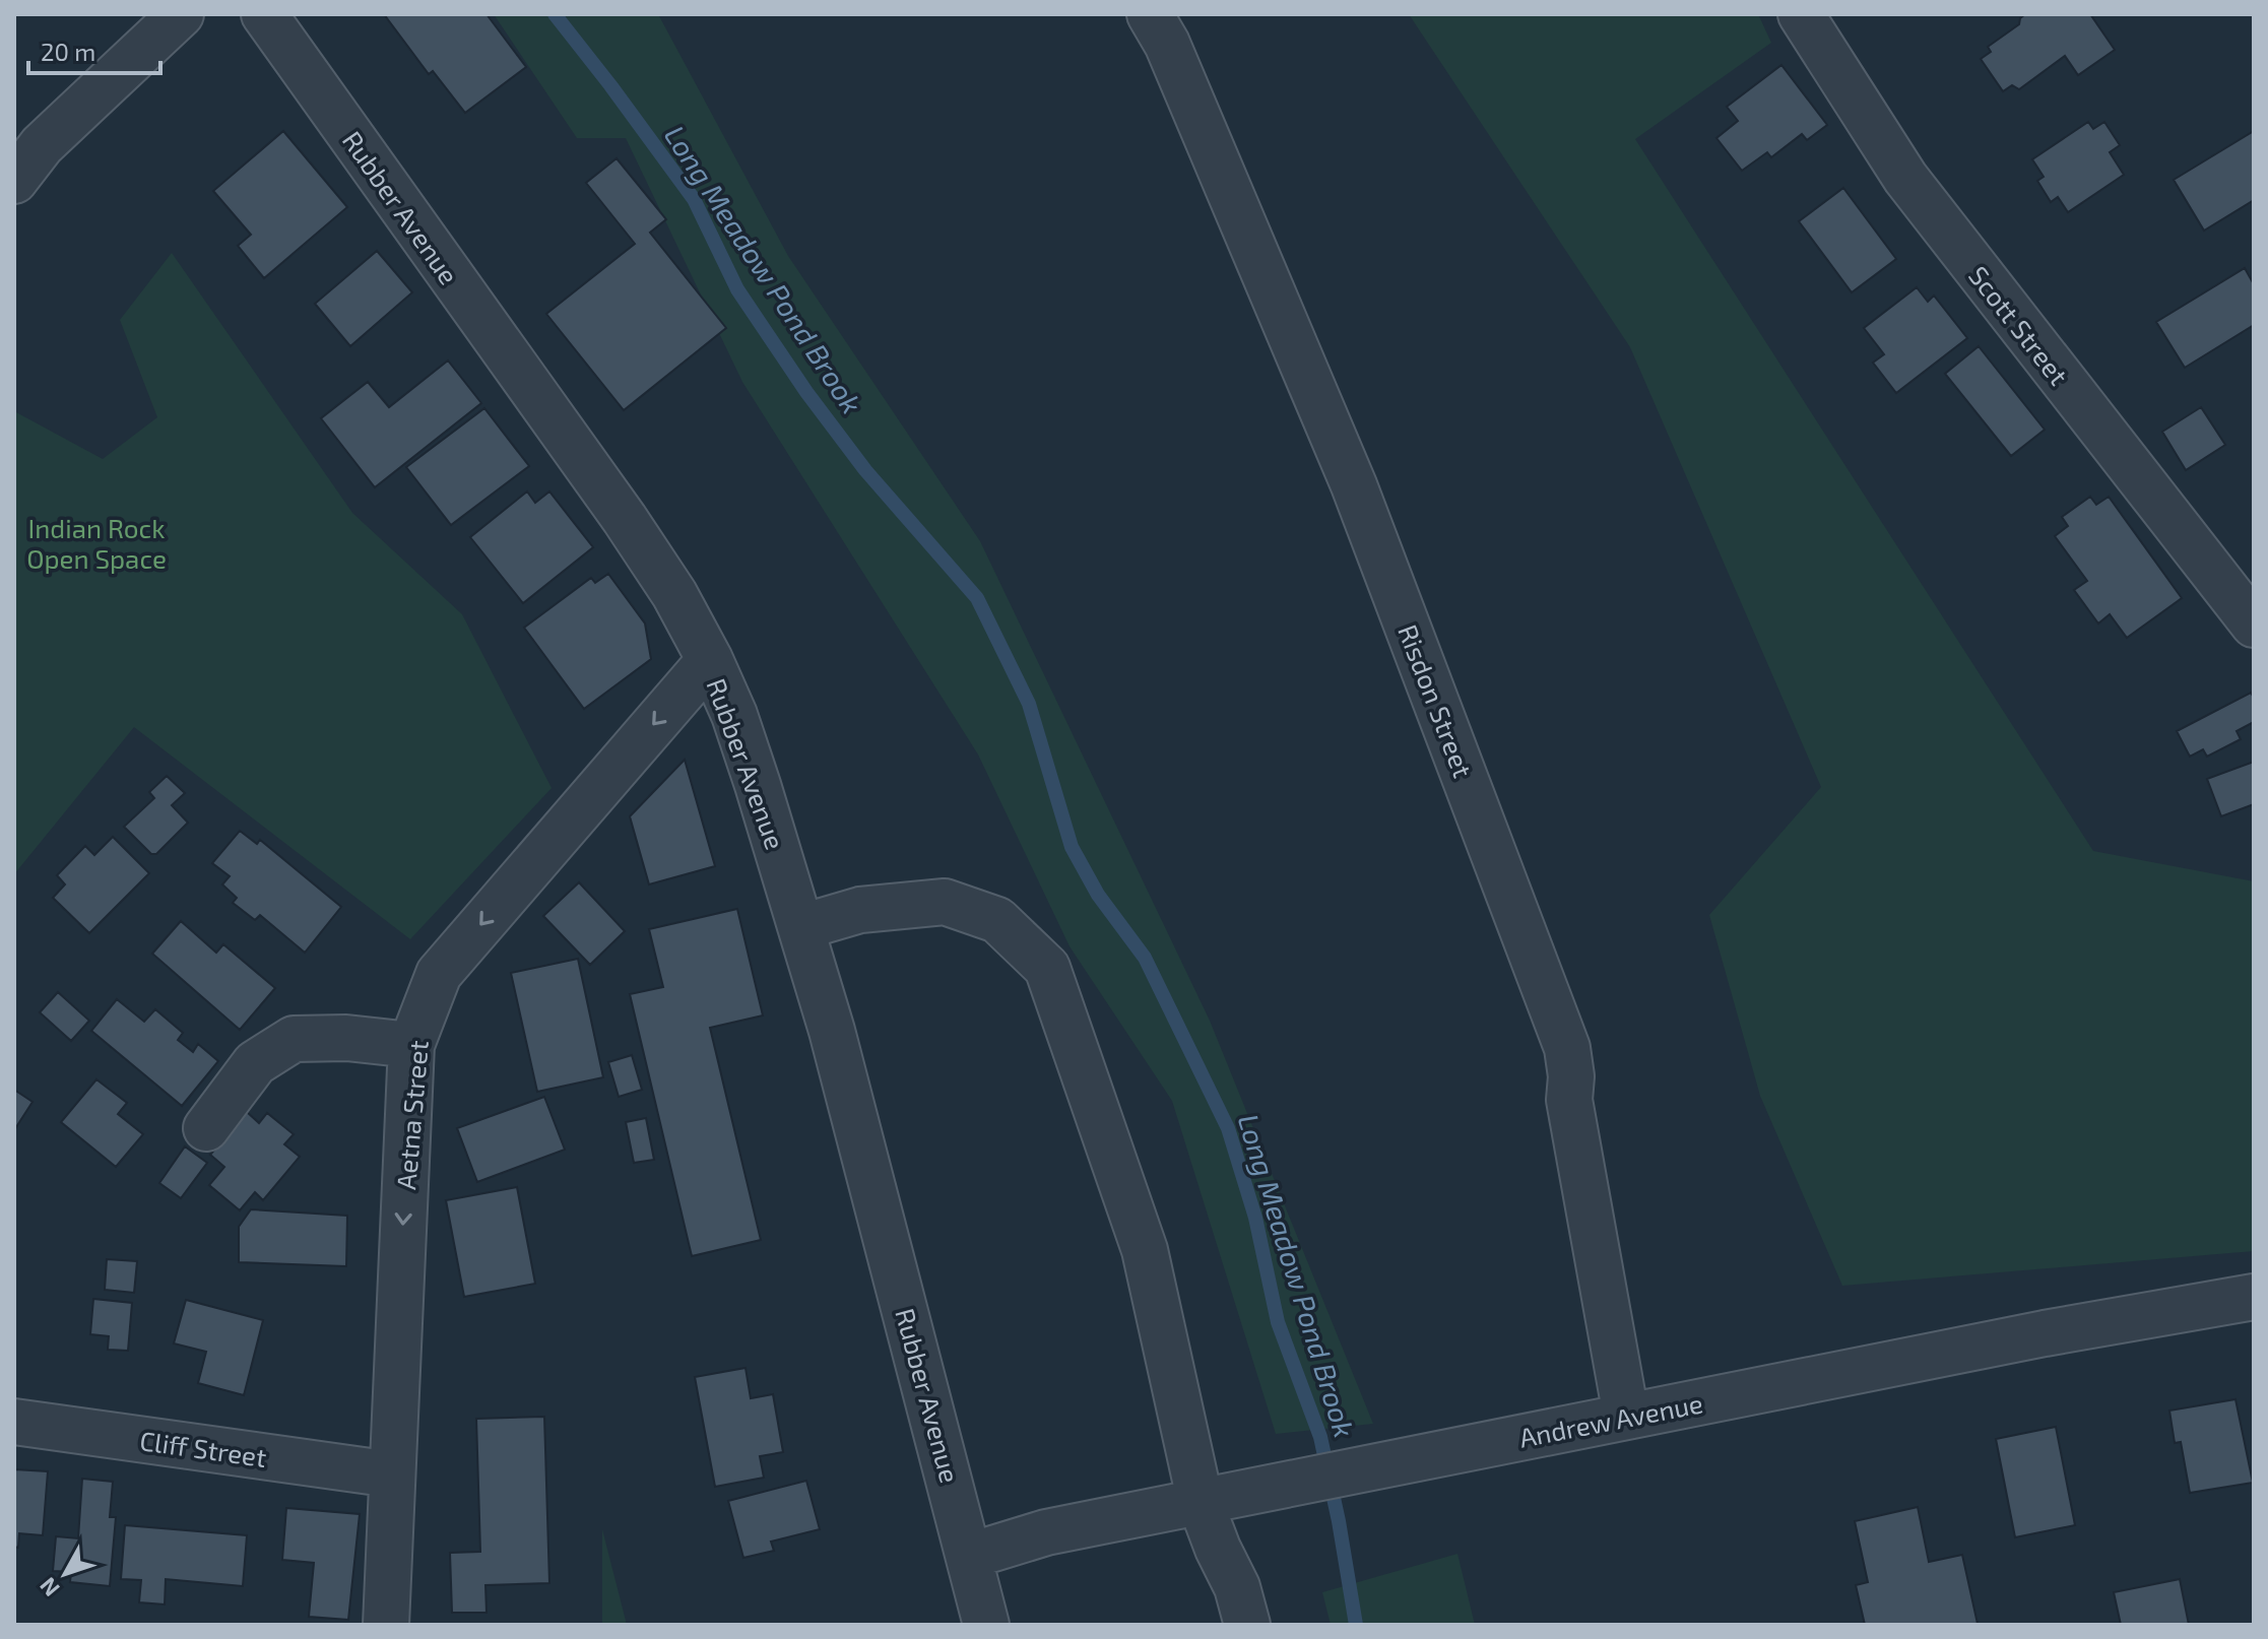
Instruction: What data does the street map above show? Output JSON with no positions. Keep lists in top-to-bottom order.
{
  "streets": {
    "street": [
      "Rubber Avenue",
      "Scott Street",
      "Risdon Street",
      "Aetna Street",
      "Andrew Avenue",
      "Cliff Street"
    ]
  },
  "crossings": [
    ["Rubber Avenue", "Aetna Street"],
    ["Rubber Avenue", "Andrew Avenue"],
    ["Risdon Street", "Andrew Avenue"],
    ["Aetna Street", "Cliff Street"]
  ],
  "one_way": ["Aetna Street"],
  "water": ["Long Meadow Pond Brook"],
  "parks": ["Indian Rock Open Space"],
  "scale_bar": "20 m",
  "north": "bottom left"
}
